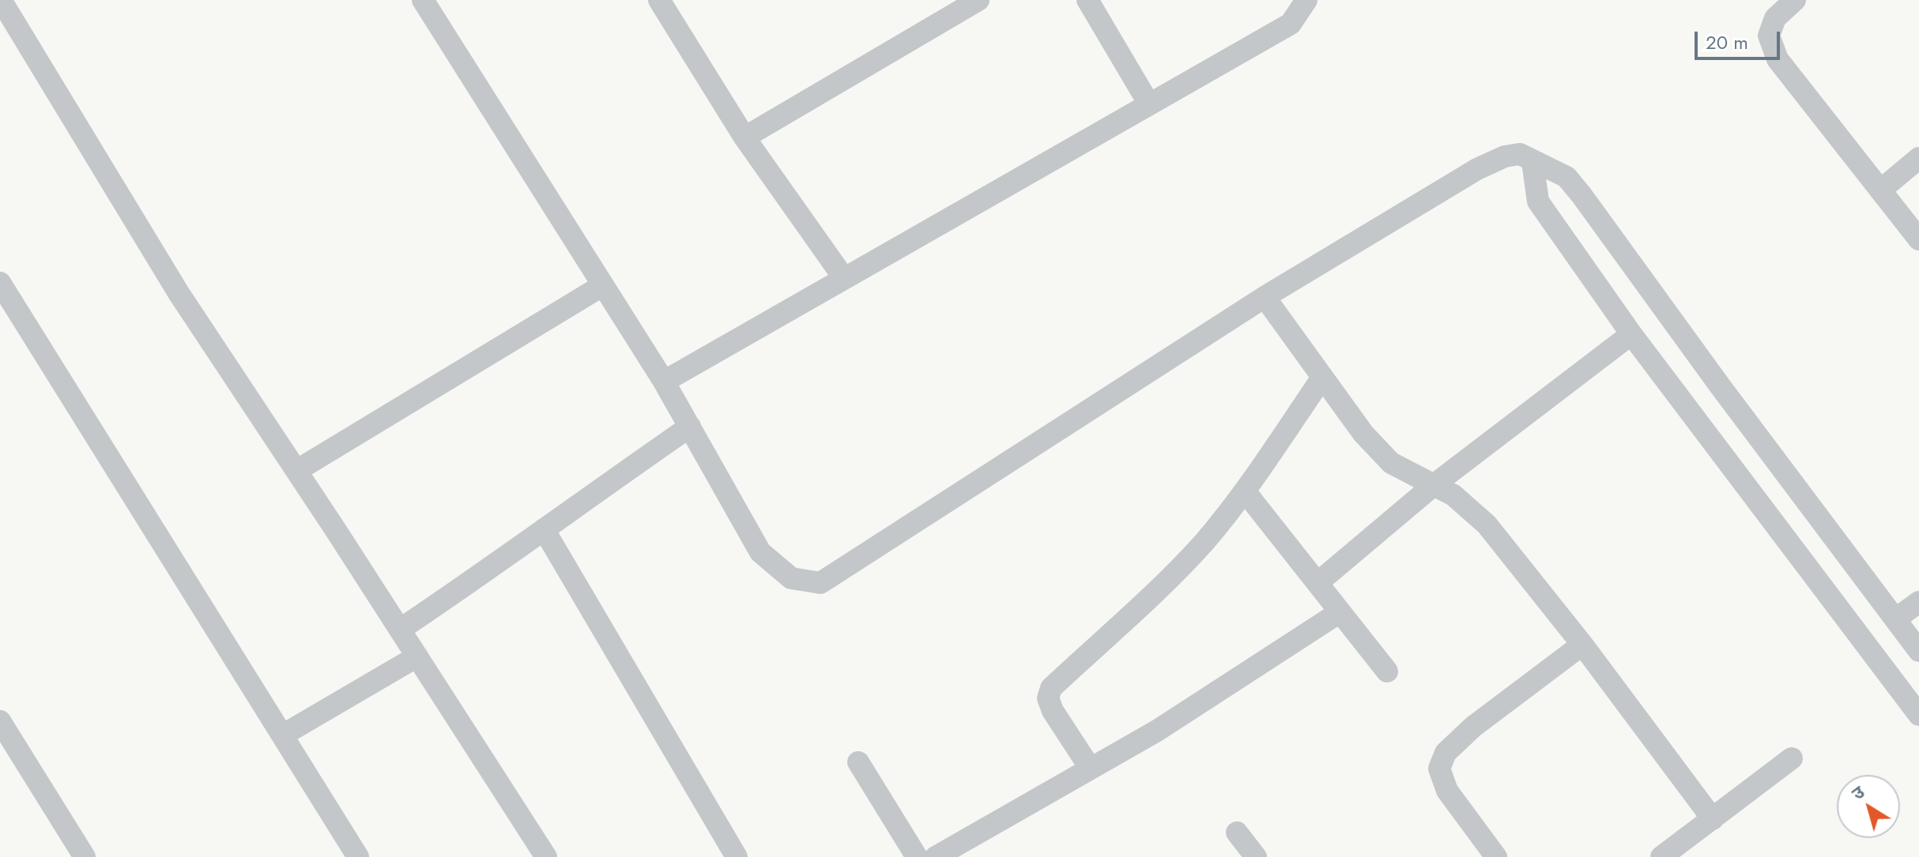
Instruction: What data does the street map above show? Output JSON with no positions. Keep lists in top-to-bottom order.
{
  "scale_bar": "20 m",
  "north": "top left"
}
